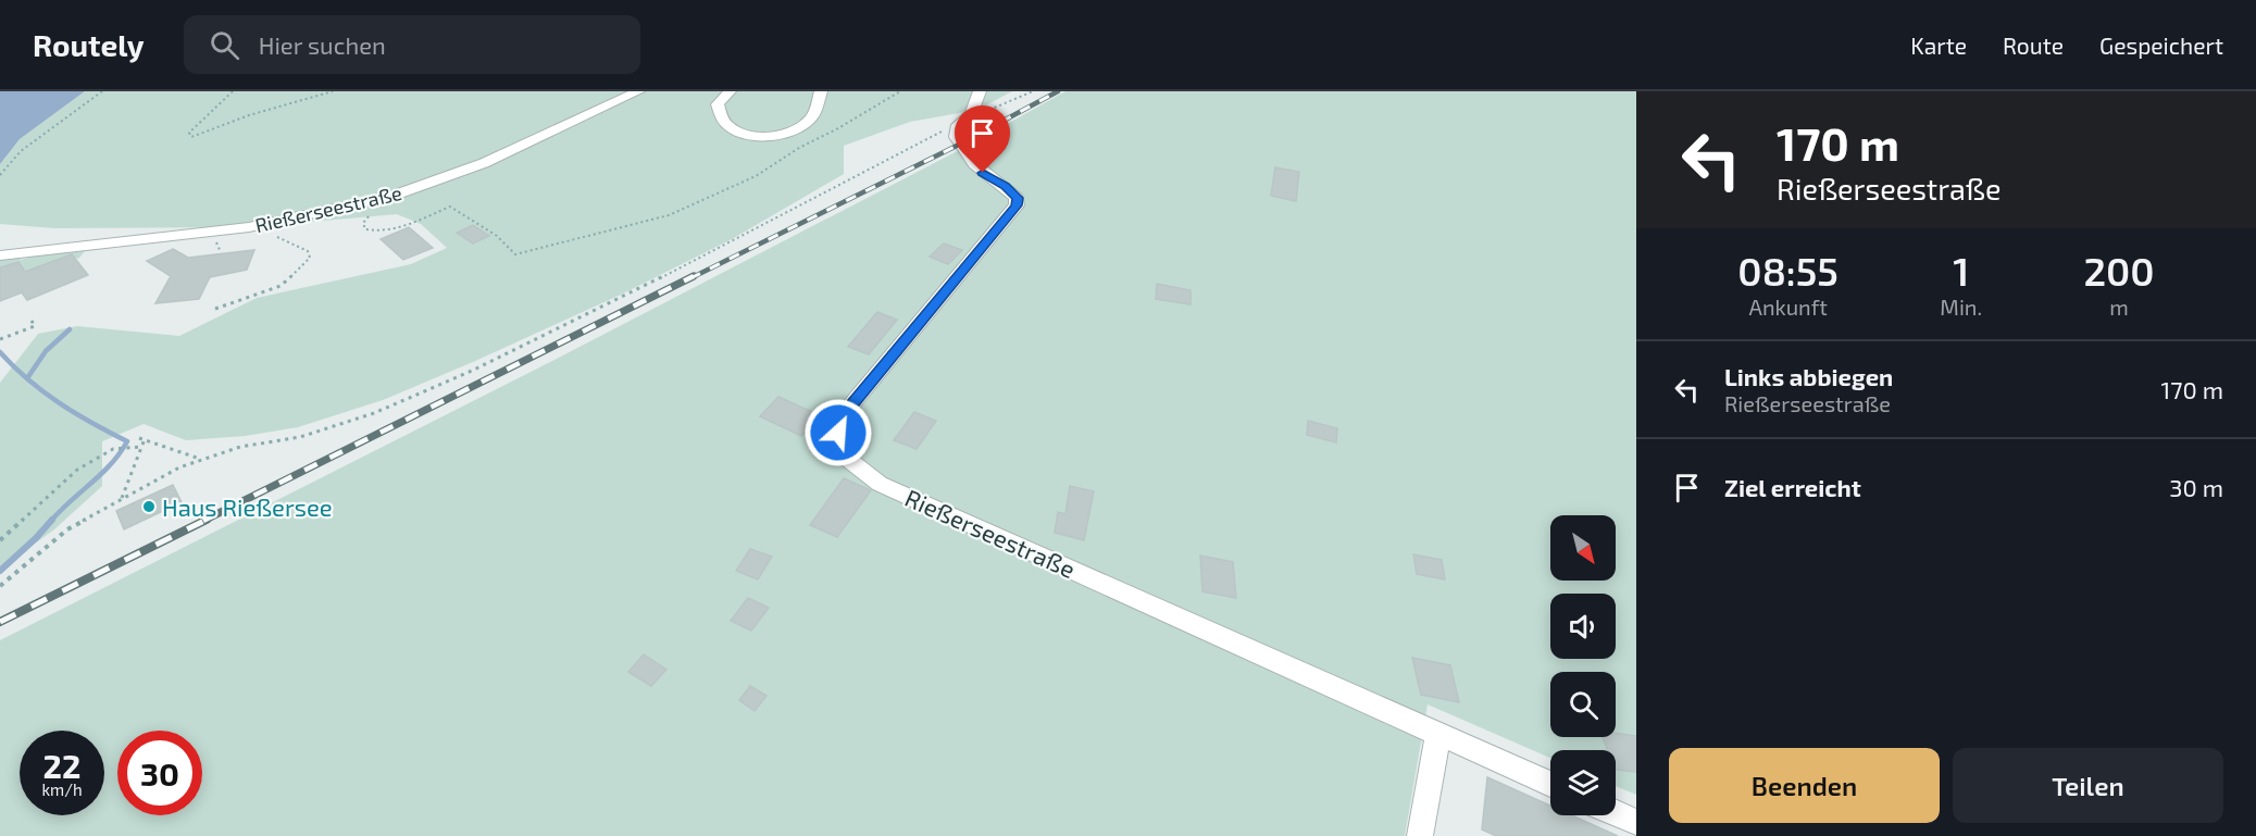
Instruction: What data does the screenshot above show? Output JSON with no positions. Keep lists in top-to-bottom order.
{
  "streets": {
    "street": ["Rießerseestraße"]
  },
  "places": ["Haus Rießersee"],
  "north": "bottom right",
  "page": {
    "header": "Routely",
    "search": "Hier suchen",
    "nav": ["Karte", "Route", "Gespeichert"],
    "turn": ["170 m", "Rießerseestraße"],
    "eta": [
      "08:55",
      "Ankunft",
      "1",
      "Min.",
      "200",
      "m"
    ],
    "list": [
      {
        "name": "Links abbiegen",
        "note": "Rießerseestraße",
        "value": "170 m"
      },
      {
        "name": "Ziel erreicht",
        "value": "30 m"
      }
    ],
    "speed": "22 km/h",
    "limit": "30",
    "buttons": ["Beenden", "Teilen"]
  }
}
